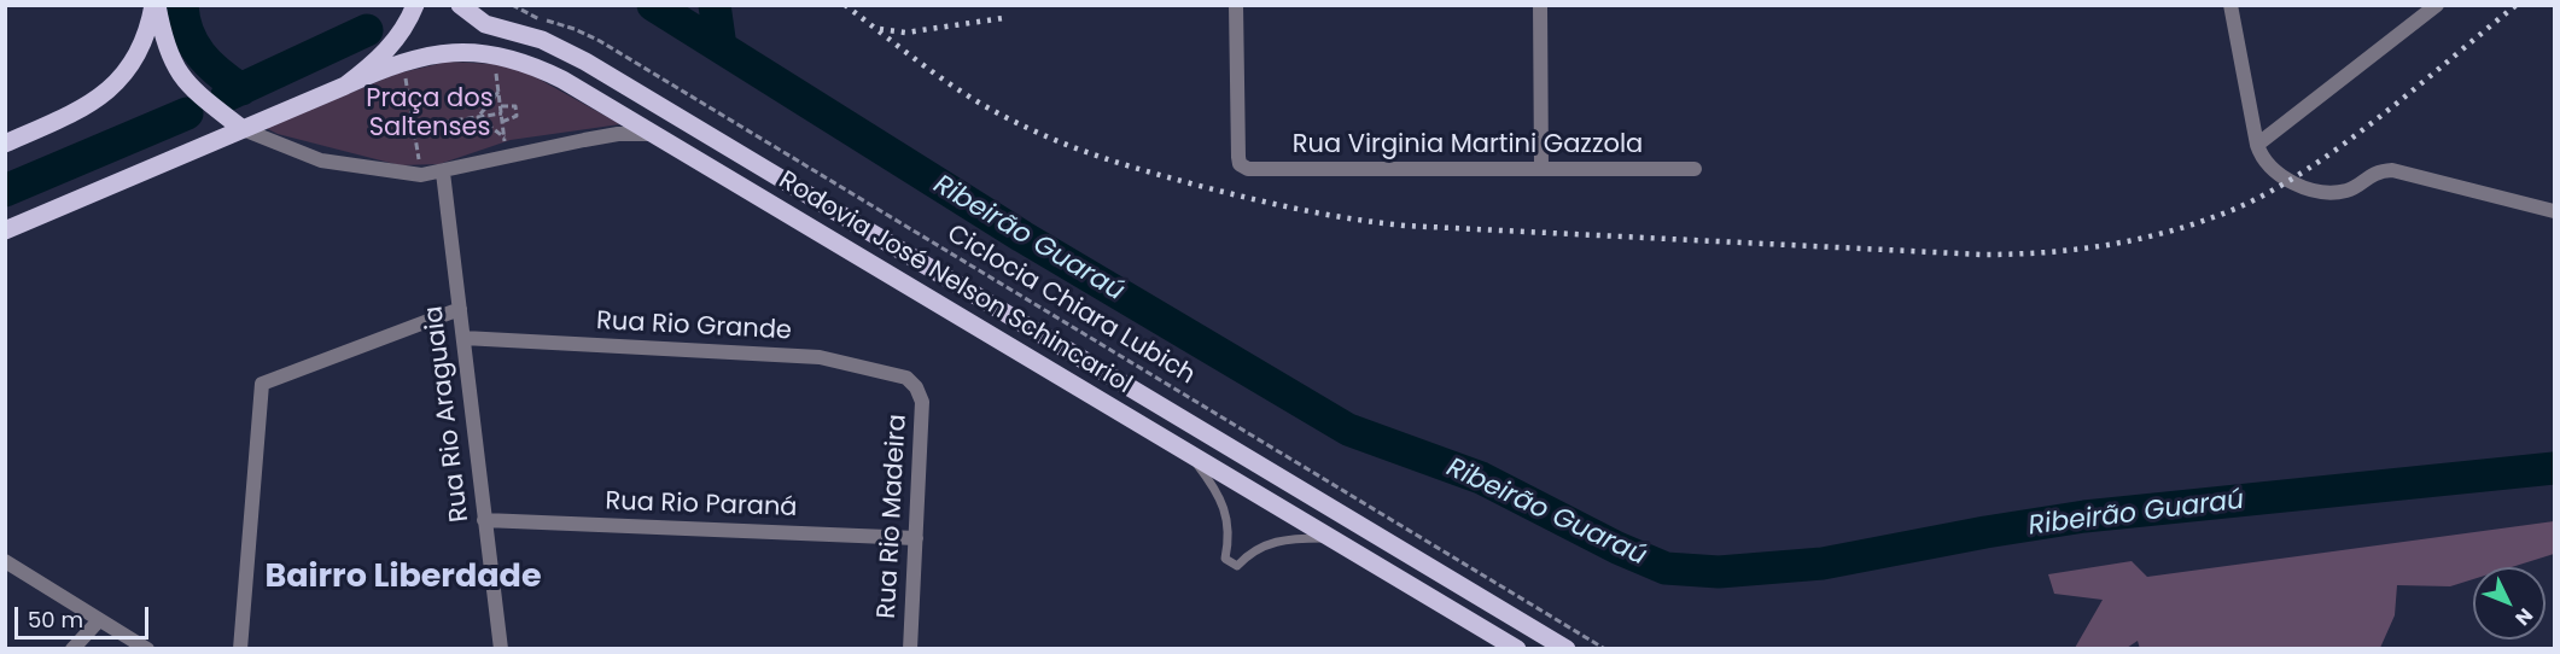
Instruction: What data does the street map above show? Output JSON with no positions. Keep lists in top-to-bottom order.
{
  "streets": {
    "main road": ["Rodovia José Nelson Schincariol"],
    "street": [
      "Rua Virginia Martini Gazzola",
      "Rua Rio Grande",
      "Rua Rio Araguaia",
      "Rua Rio Paraná",
      "Rua Rio Madeira"
    ],
    "path": ["Ciclocia Chiara Lubich"]
  },
  "crossings": [
    ["Rua Rio Grande", "Rua Rio Araguaia"],
    ["Rua Rio Grande", "Rua Rio Madeira"],
    ["Rua Rio Araguaia", "Rua Rio Paraná"],
    ["Rua Rio Paraná", "Rua Rio Madeira"]
  ],
  "districts": ["Bairro Liberdade"],
  "water": ["Ribeirão Guaraú"],
  "parks": ["Praça dos Saltenses"],
  "scale_bar": "50 m",
  "north": "bottom right"
}
